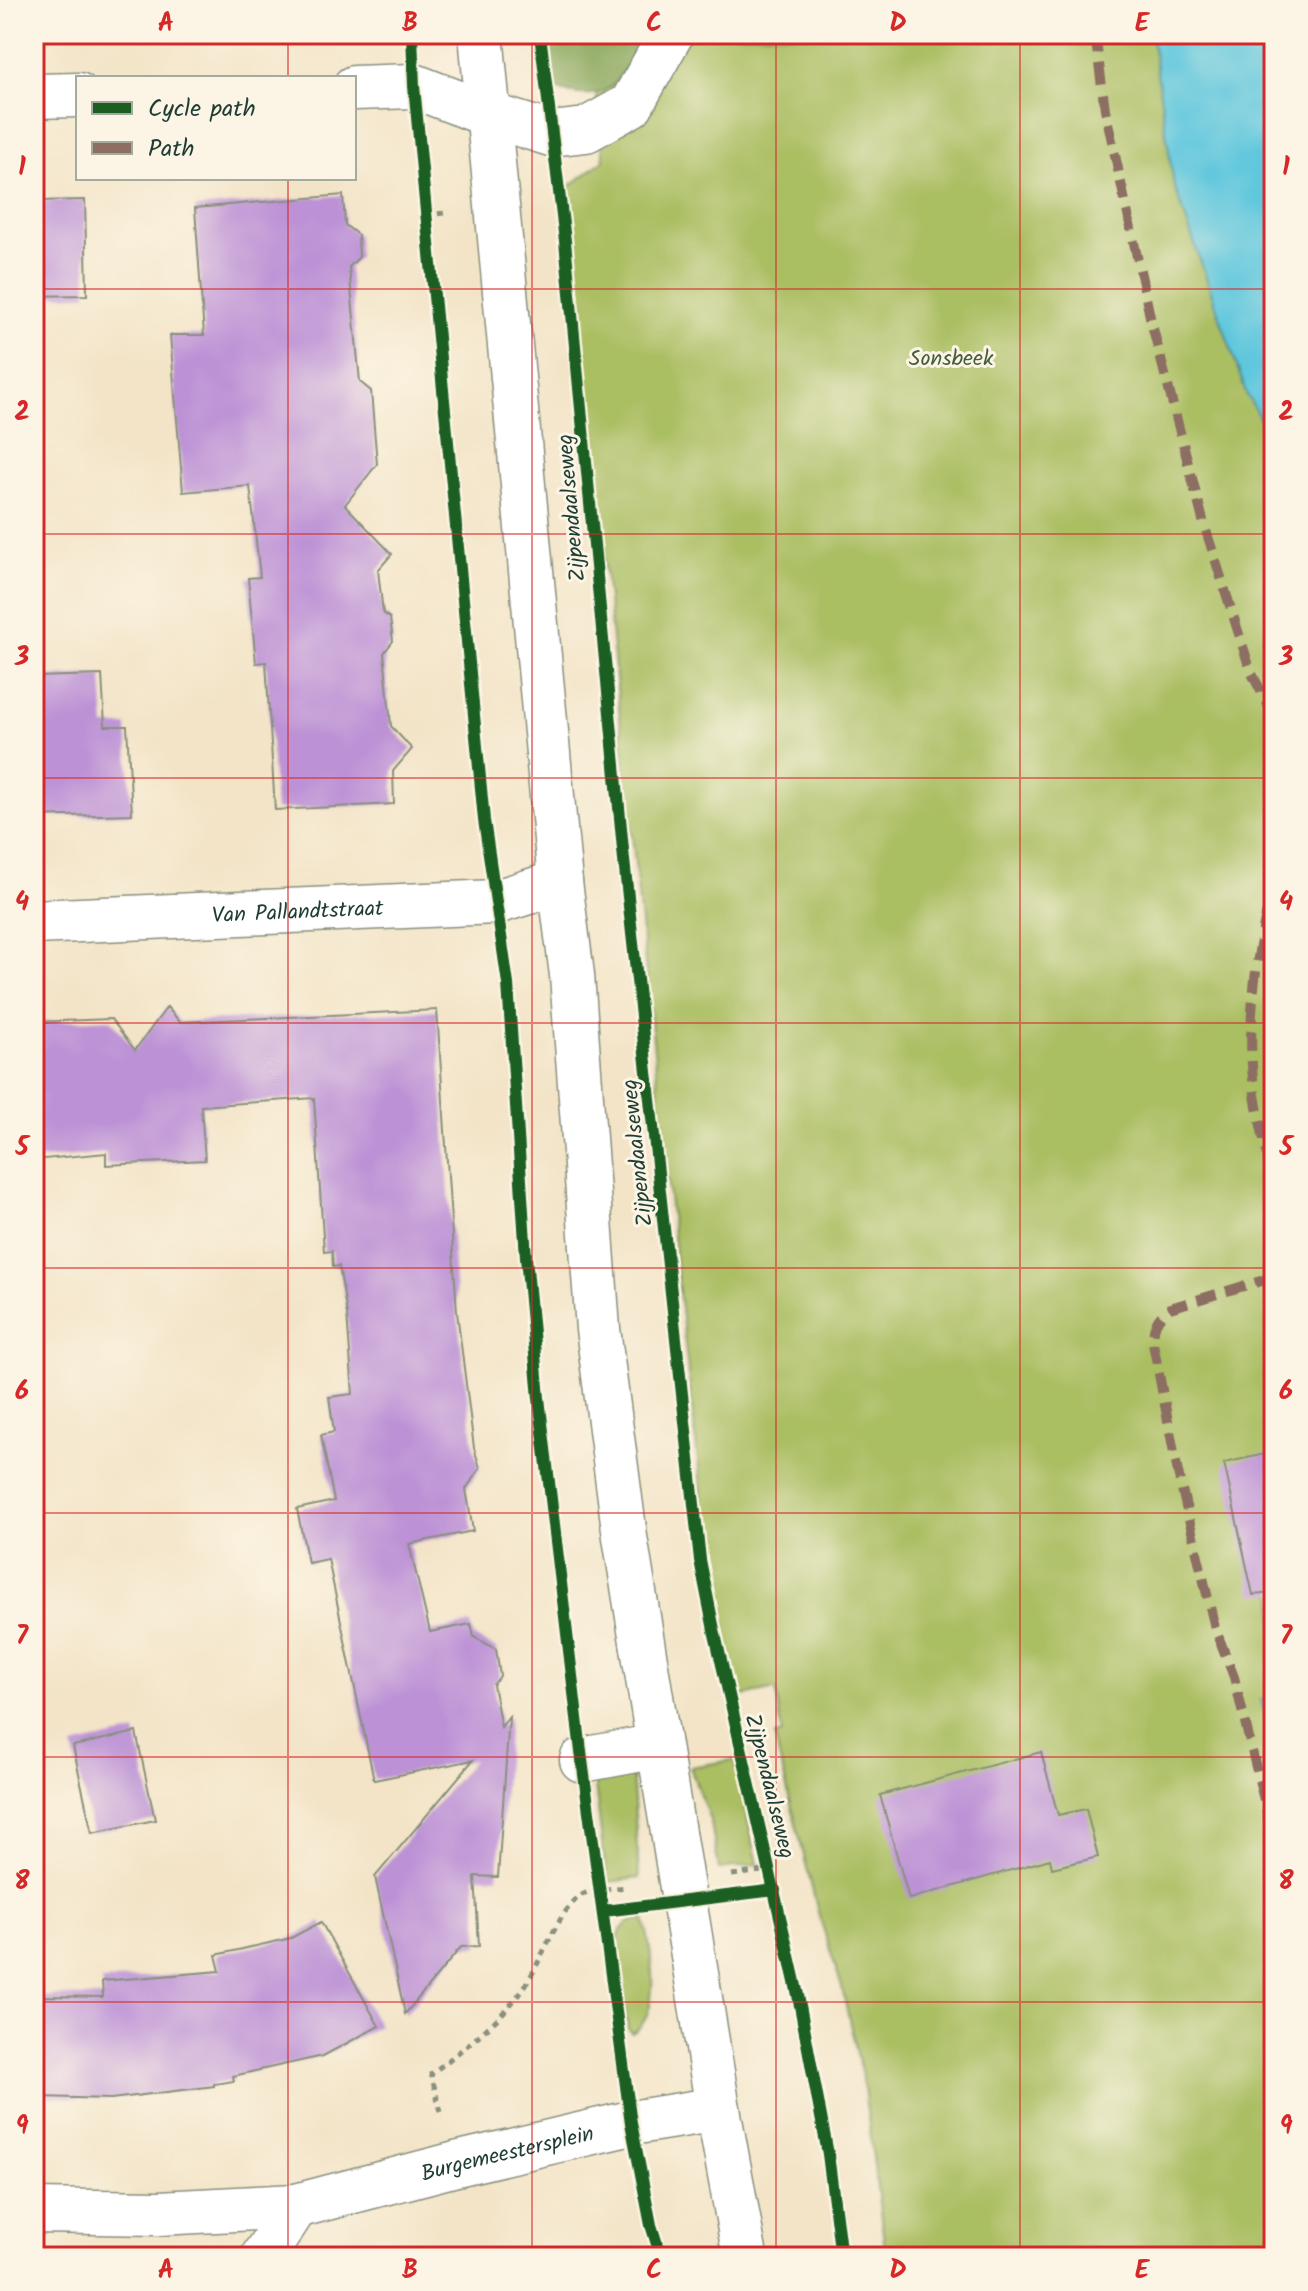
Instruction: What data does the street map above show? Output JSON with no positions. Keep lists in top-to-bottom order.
{
  "streets": {
    "main road": ["Zijpendaalseweg", "Van Pallandtstraat", "Burgemeestersplein"]
  },
  "crossings": [
    ["Zijpendaalseweg", "Van Pallandtstraat"],
    ["Zijpendaalseweg", "Burgemeestersplein"]
  ],
  "parks": ["Sonsbeek"],
  "legend": ["Cycle path", "Path"],
  "grid": {
    "columns": [
      "A",
      "B",
      "C",
      "D",
      "E"
    ],
    "rows": [
      "1",
      "2",
      "3",
      "4",
      "5",
      "6",
      "7",
      "8",
      "9"
    ]
  }
}
